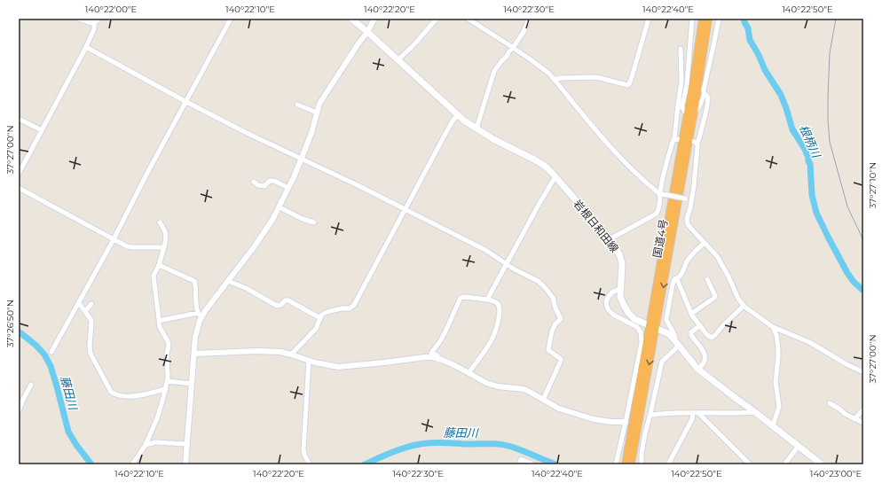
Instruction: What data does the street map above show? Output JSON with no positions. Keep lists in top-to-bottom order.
{
  "streets": {
    "highway": ["国道4号"],
    "main road": ["岩根日和田線"]
  },
  "crossings": [
    ["岩根日和田線", "国道4号"]
  ],
  "water": ["根柄川", "藤田川"],
  "coordinates": [
    "140°22'00\"E",
    "140°22'10\"E",
    "140°22'20\"E",
    "140°22'30\"E",
    "140°22'40\"E",
    "140°22'50\"E",
    "37°27'00\"N",
    "37°27'10\"N",
    "37°26'50\"N",
    "140°23'00\"E"
  ]
}
